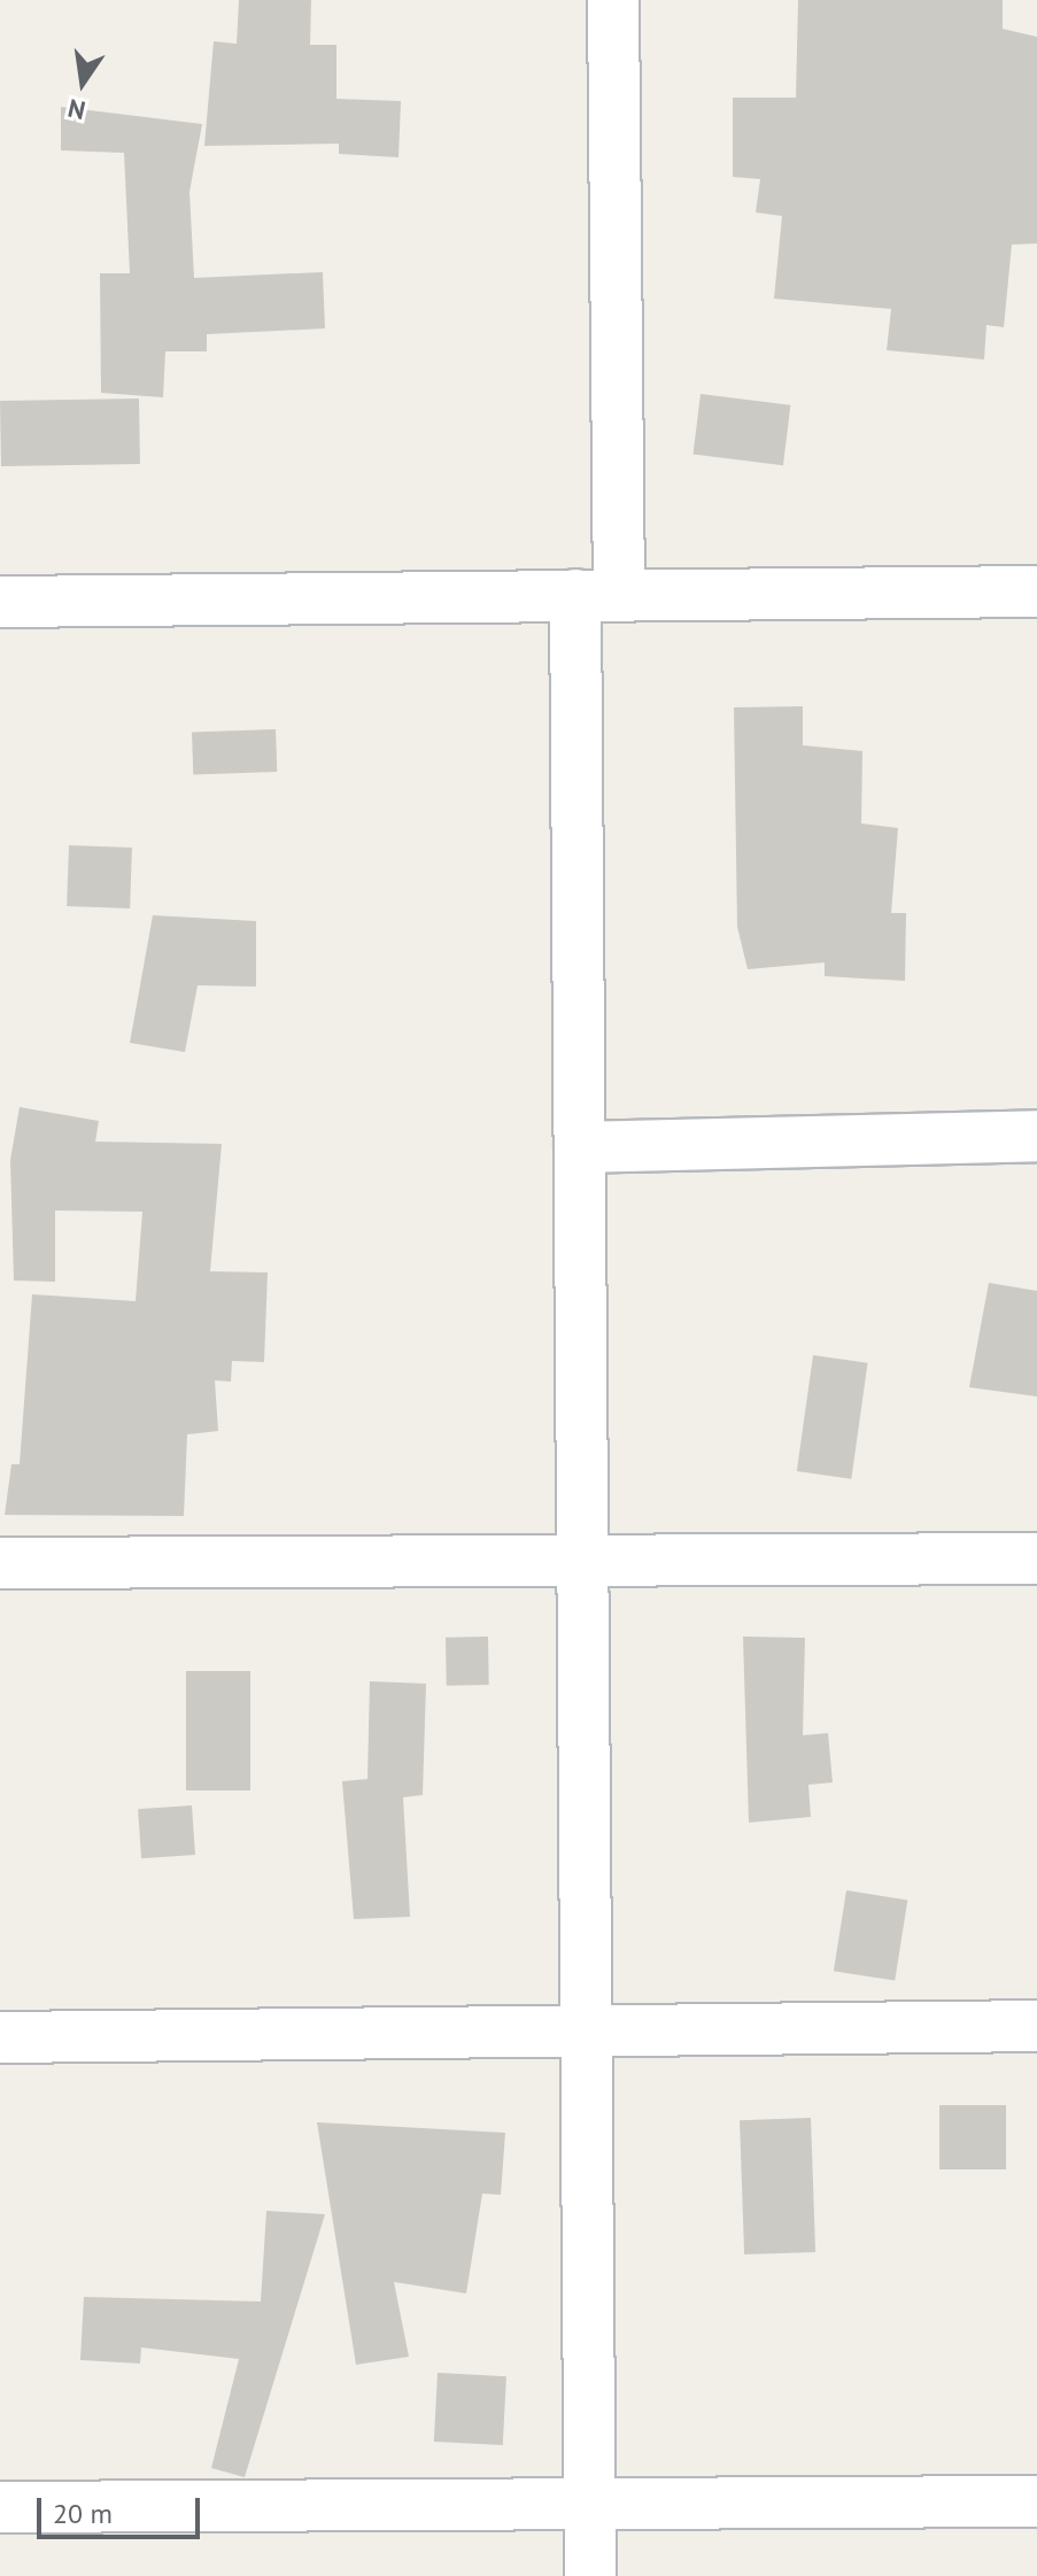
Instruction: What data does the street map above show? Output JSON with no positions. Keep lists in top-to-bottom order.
{
  "scale_bar": "20 m",
  "north": "bottom"
}
